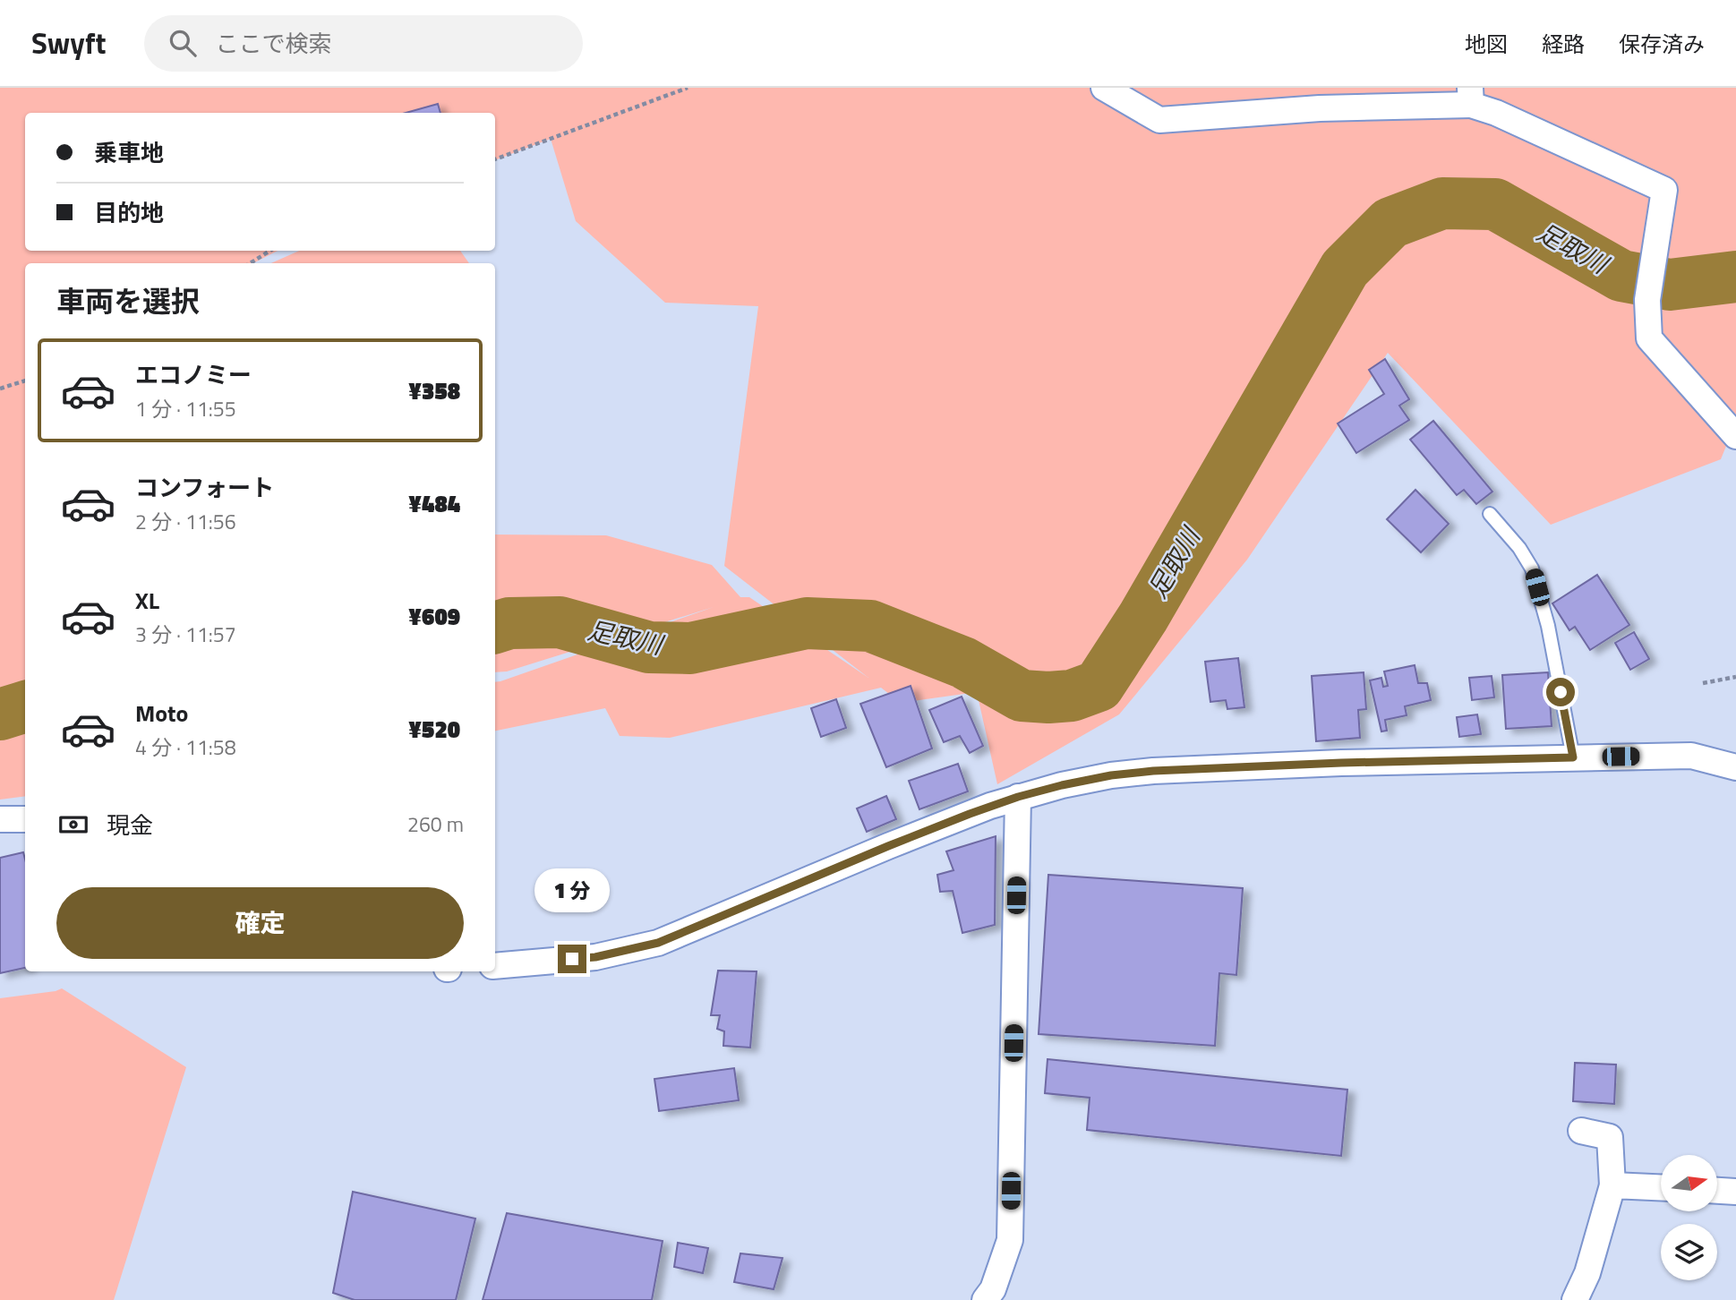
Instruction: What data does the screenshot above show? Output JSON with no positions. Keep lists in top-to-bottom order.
{
  "water": ["足取川"],
  "north": "right",
  "page": {
    "header": "Swyft",
    "search": "ここで検索",
    "nav": ["地図", "経路", "保存済み"],
    "banner": ["乗車地", "目的地"],
    "heading": "車両を選択",
    "list": [
      {
        "name": "エコノミー",
        "note": "1 分 · 11:55",
        "value": "¥358"
      },
      {
        "name": "コンフォート",
        "note": "2 分 · 11:56",
        "value": "¥484"
      },
      {
        "name": "XL",
        "note": "3 分 · 11:57",
        "value": "¥609"
      },
      {
        "name": "Moto",
        "note": "4 分 · 11:58",
        "value": "¥520"
      }
    ],
    "pay": ["現金", "260 m"],
    "bubble": "1 分",
    "buttons": "確定"
  }
}
